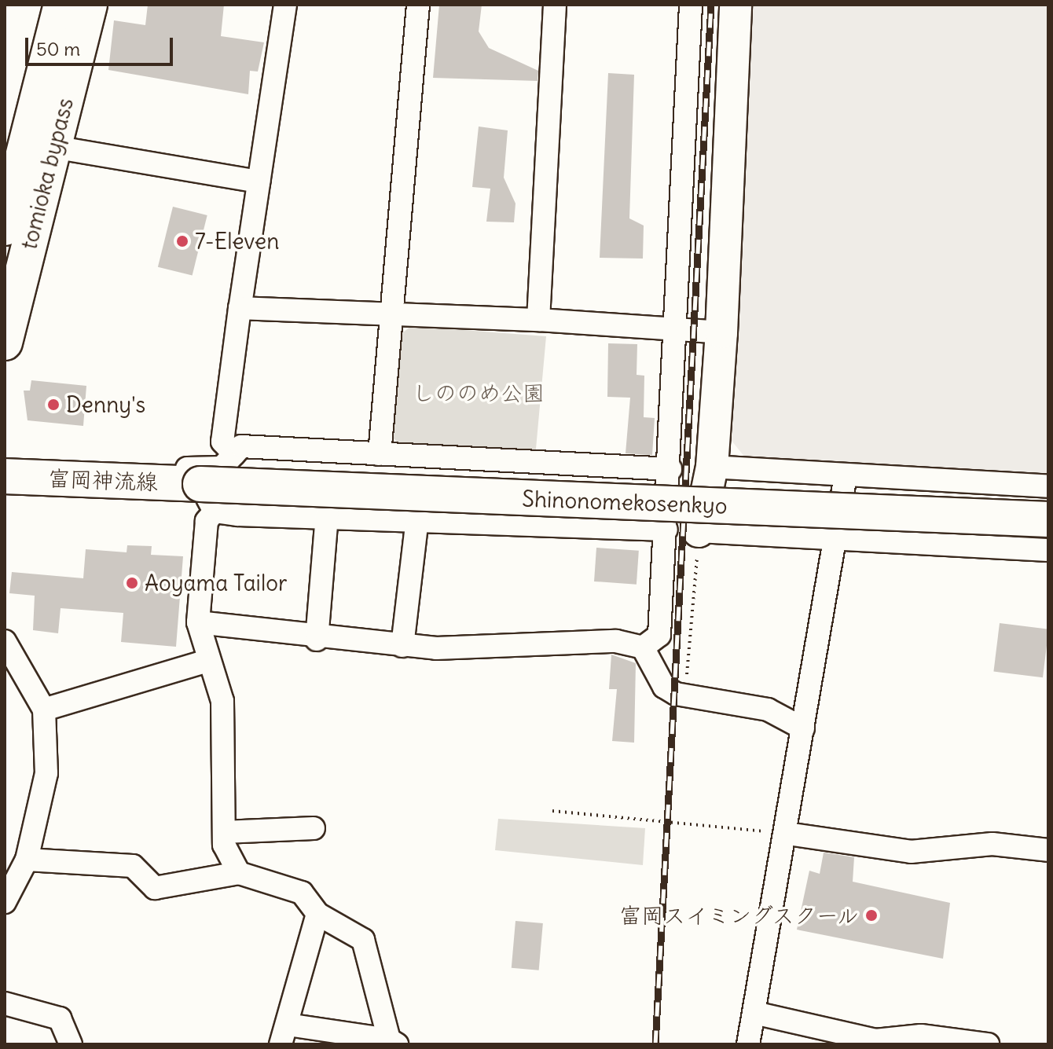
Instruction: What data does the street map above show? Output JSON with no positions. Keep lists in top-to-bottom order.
{
  "streets": {
    "main road": ["tomioka bypass", "富岡神流線", "Shinonomekosenkyo"]
  },
  "crossings": [
    ["富岡神流線", "Shinonomekosenkyo"]
  ],
  "parks": ["しののめ公園"],
  "places": [
    "7-Eleven",
    "Denny's",
    "Aoyama Tailor",
    "富岡スイミングスクール"
  ],
  "scale_bar": "50 m"
}
